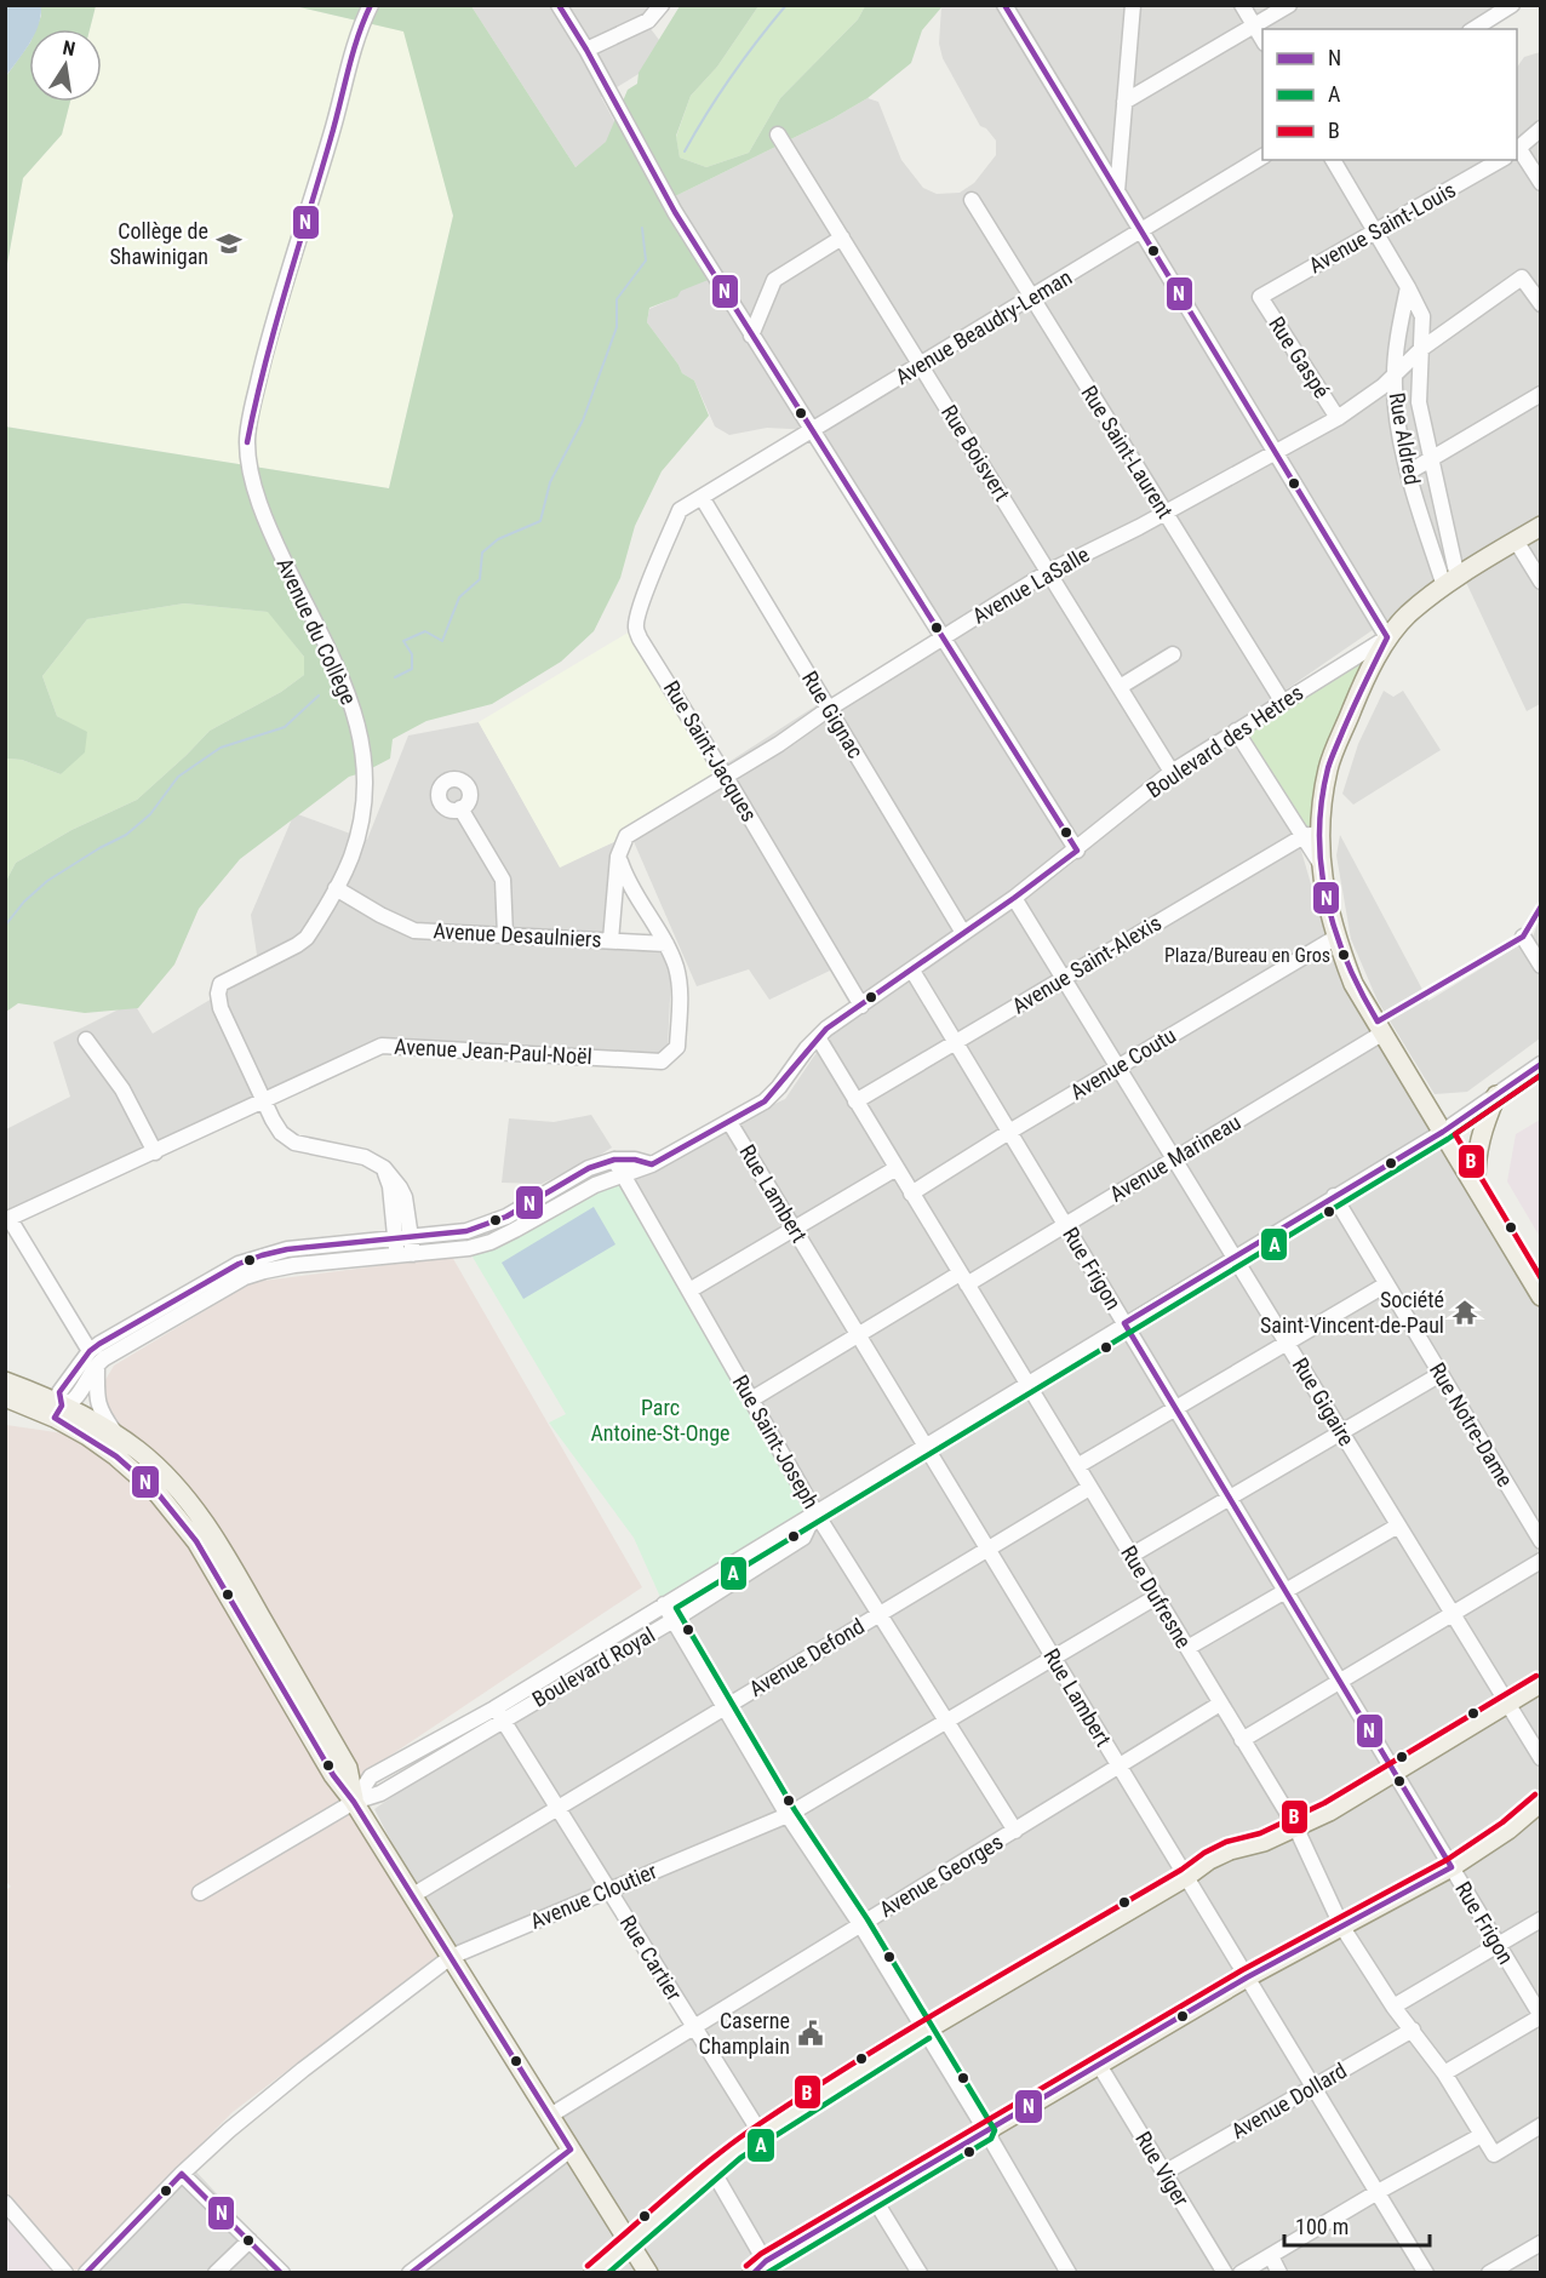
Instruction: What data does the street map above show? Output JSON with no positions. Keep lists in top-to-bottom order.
{
  "streets": {
    "street": [
      "Avenue Saint-Louis",
      "Avenue Beaudry-Leman",
      "Rue Gaspé",
      "Rue Aldred",
      "Rue Saint-Laurent",
      "Rue Boisvert",
      "Avenue LaSalle",
      "Avenue du Collège",
      "Rue Gignac",
      "Boulevard des Hetres",
      "Rue Saint-Jacques",
      "Avenue Desaulniers",
      "Avenue Saint-Alexis",
      "Avenue Jean-Paul-Noël",
      "Avenue Coutu",
      "Avenue Marineau",
      "Rue Lambert",
      "Rue Frigon",
      "Rue Gigaire",
      "Rue Notre-Dame",
      "Rue Saint-Joseph",
      "Rue Dufresne",
      "Avenue Defond",
      "Boulevard Royal",
      "Avenue Georges",
      "Avenue Cloutier",
      "Rue Cartier",
      "Avenue Dollard",
      "Rue Viger"
    ]
  },
  "crossings": [
    ["Avenue Saint-Louis", "Rue Gaspé"],
    ["Avenue Saint-Louis", "Rue Aldred"],
    ["Avenue Beaudry-Leman", "Rue Saint-Laurent"],
    ["Avenue Beaudry-Leman", "Rue Boisvert"],
    ["Avenue Beaudry-Leman", "Rue Gignac"],
    ["Avenue Beaudry-Leman", "Rue Saint-Jacques"],
    ["Rue Gaspé", "Avenue LaSalle"],
    ["Rue Aldred", "Avenue LaSalle"],
    ["Rue Saint-Laurent", "Avenue LaSalle"],
    ["Rue Saint-Laurent", "Boulevard des Hetres"],
    ["Rue Boisvert", "Avenue LaSalle"],
    ["Rue Boisvert", "Boulevard des Hetres"],
    ["Avenue LaSalle", "Rue Gignac"],
    ["Avenue LaSalle", "Rue Saint-Jacques"],
    ["Avenue LaSalle", "Avenue Jean-Paul-Noël"],
    ["Avenue du Collège", "Boulevard des Hetres"],
    ["Avenue du Collège", "Avenue Desaulniers"],
    ["Avenue du Collège", "Avenue Jean-Paul-Noël"],
    ["Rue Gignac", "Boulevard des Hetres"],
    ["Rue Gignac", "Rue Saint-Jacques"],
    ["Boulevard des Hetres", "Rue Saint-Jacques"],
    ["Boulevard des Hetres", "Rue Lambert"],
    ["Boulevard des Hetres", "Rue Frigon"],
    ["Boulevard des Hetres", "Rue Gigaire"],
    ["Boulevard des Hetres", "Rue Saint-Joseph"],
    ["Boulevard des Hetres", "Rue Dufresne"],
    ["Avenue Desaulniers", "Avenue Jean-Paul-Noël"],
    ["Avenue Saint-Alexis", "Rue Frigon"],
    ["Avenue Saint-Alexis", "Rue Gigaire"],
    ["Avenue Saint-Alexis", "Rue Dufresne"],
    ["Avenue Coutu", "Rue Frigon"],
    ["Avenue Coutu", "Rue Gigaire"],
    ["Avenue Coutu", "Rue Dufresne"],
    ["Avenue Marineau", "Rue Lambert"],
    ["Avenue Marineau", "Rue Frigon"],
    ["Avenue Marineau", "Rue Gigaire"],
    ["Avenue Marineau", "Rue Saint-Joseph"],
    ["Avenue Marineau", "Rue Dufresne"],
    ["Rue Lambert", "Avenue Defond"],
    ["Rue Lambert", "Boulevard Royal"],
    ["Rue Lambert", "Avenue Georges"],
    ["Rue Lambert", "Avenue Cloutier"],
    ["Rue Lambert", "Avenue Dollard"],
    ["Rue Frigon", "Boulevard Royal"],
    ["Rue Gigaire", "Boulevard Royal"],
    ["Rue Notre-Dame", "Boulevard Royal"],
    ["Rue Saint-Joseph", "Avenue Defond"],
    ["Rue Saint-Joseph", "Boulevard Royal"],
    ["Rue Saint-Joseph", "Avenue Georges"],
    ["Rue Saint-Joseph", "Avenue Cloutier"],
    ["Rue Dufresne", "Avenue Defond"],
    ["Rue Dufresne", "Boulevard Royal"],
    ["Rue Dufresne", "Avenue Georges"],
    ["Rue Dufresne", "Avenue Cloutier"],
    ["Rue Dufresne", "Avenue Dollard"],
    ["Avenue Defond", "Rue Cartier"],
    ["Boulevard Royal", "Rue Cartier"],
    ["Avenue Georges", "Rue Cartier"],
    ["Avenue Cloutier", "Rue Cartier"],
    ["Avenue Dollard", "Rue Viger"]
  ],
  "parks": ["Parc Antoine-St-Onge"],
  "places": {
    "school or university": ["Collège de Shawinigan"],
    "other": ["Plaza/Bureau en Gros"],
    "temple": ["Société Saint-Vincent-de-Paul"],
    "public building": ["Caserne Champlain"]
  },
  "lines": ["transit line N", "transit line A", "transit line B"],
  "legend": ["N", "A", "B"],
  "scale_bar": "100 m",
  "north": "top"
}
